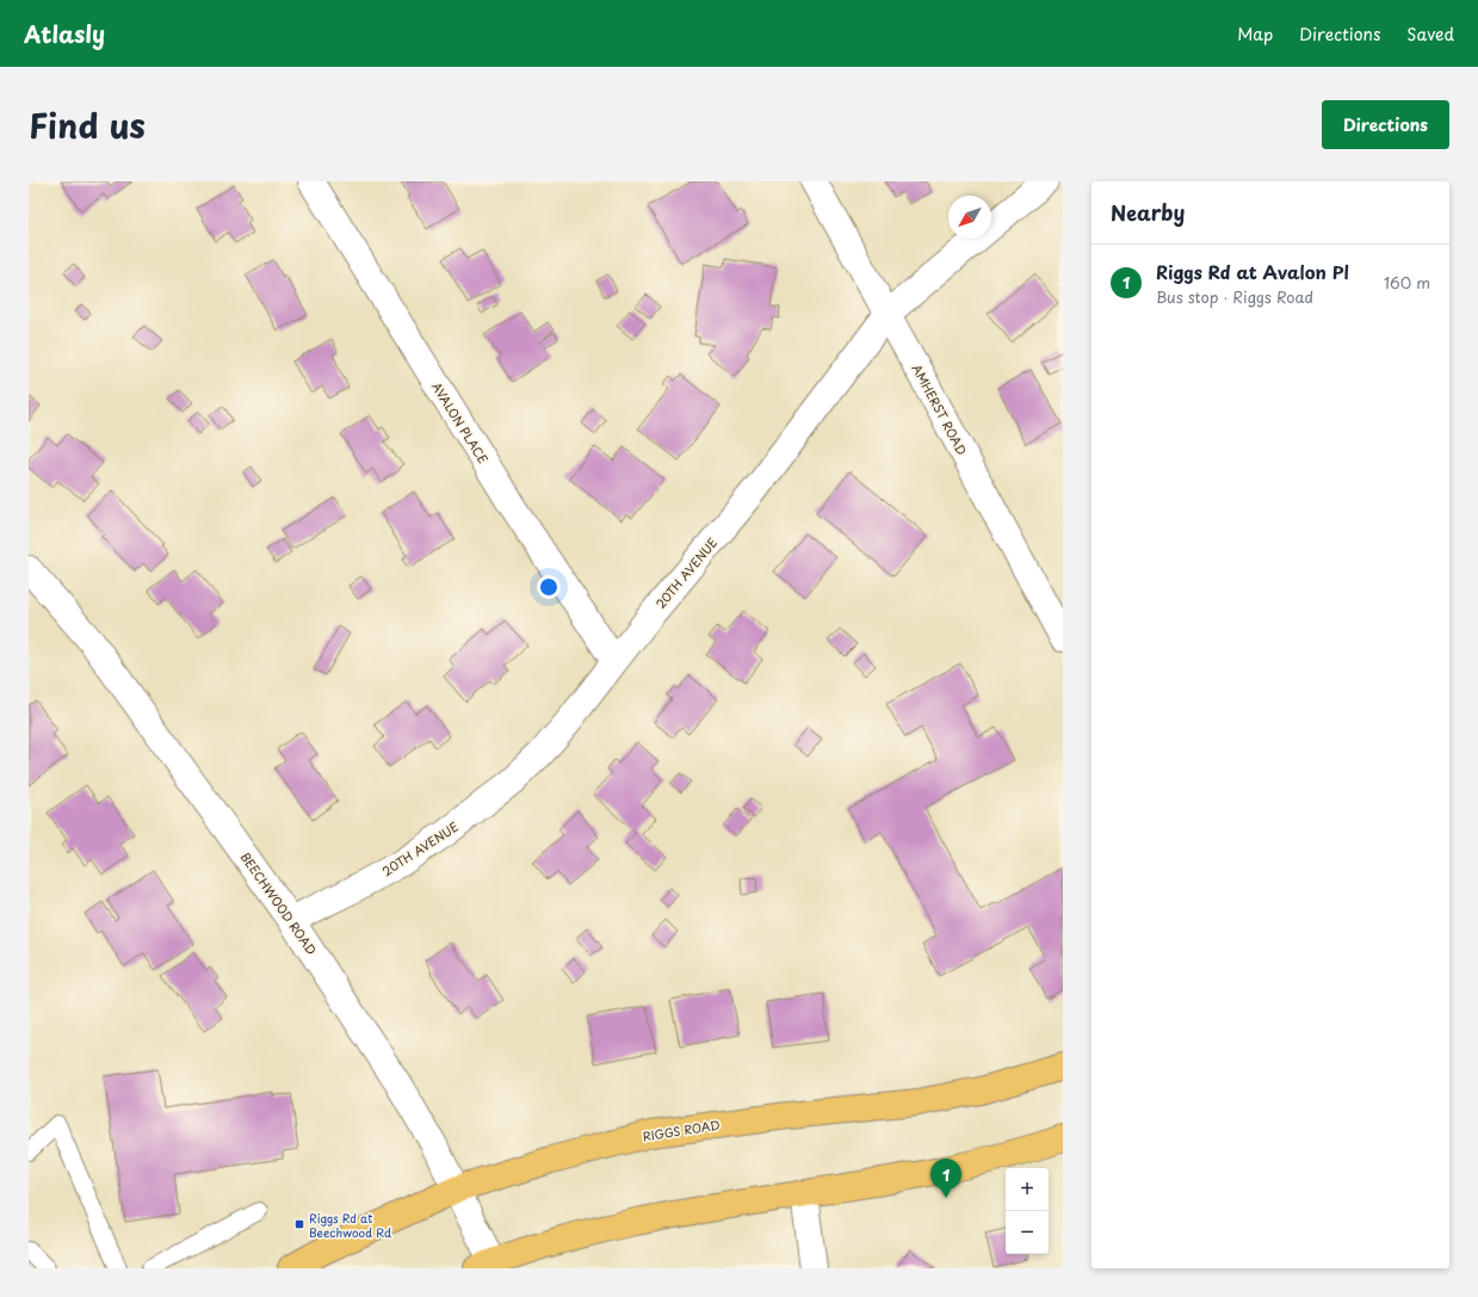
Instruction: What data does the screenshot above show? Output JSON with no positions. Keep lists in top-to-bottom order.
{
  "streets": {
    "main road": ["RIGGS ROAD"],
    "street": [
      "AMHERST ROAD",
      "AVALON PLACE",
      "20TH AVENUE",
      "BEECHWOOD ROAD"
    ]
  },
  "crossings": [
    ["AMHERST ROAD", "20TH AVENUE"],
    ["AVALON PLACE", "20TH AVENUE"],
    ["20TH AVENUE", "BEECHWOOD ROAD"],
    ["BEECHWOOD ROAD", "RIGGS ROAD"]
  ],
  "places": {
    "transit": ["Riggs Rd at Beechwood Rd"]
  },
  "north": "bottom left",
  "page": {
    "header": "Atlasly",
    "nav": ["Map", "Directions", "Saved"],
    "title": "Find us",
    "buttons": "Directions",
    "heading": "Nearby",
    "list": [
      {
        "mark": "1",
        "name": "Riggs Rd at Avalon Pl",
        "note": "Bus stop · Riggs Road",
        "value": "160 m"
      }
    ],
    "pins": "1",
    "map_buttons": ["+", "−"]
  }
}
